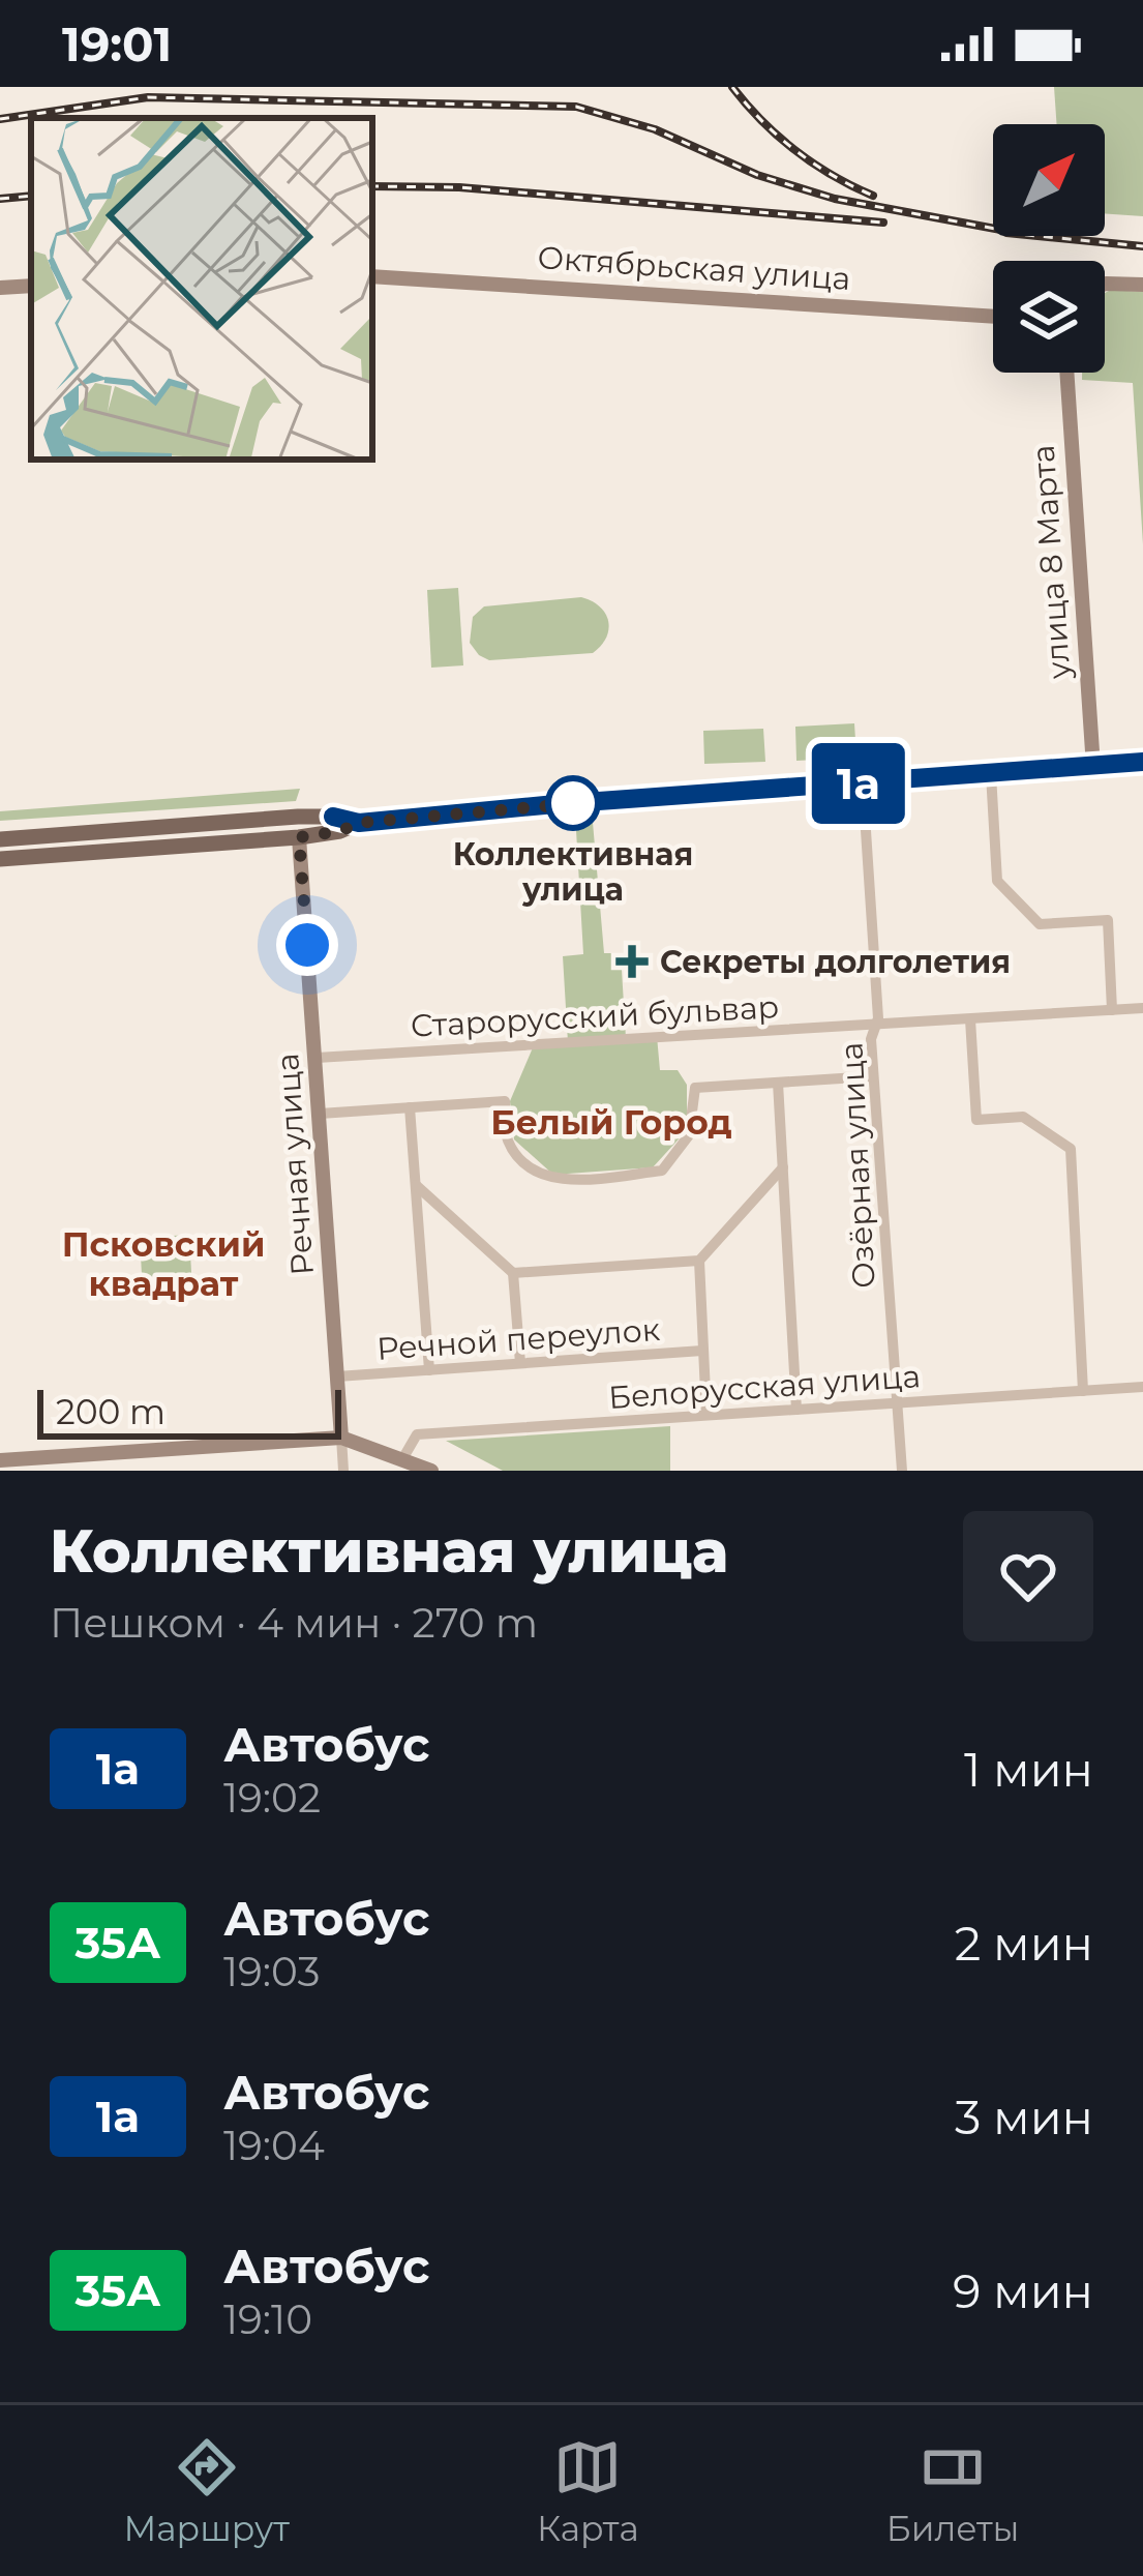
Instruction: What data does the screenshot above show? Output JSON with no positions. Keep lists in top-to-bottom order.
{
  "streets": {
    "main road": ["Октябрьская улица", "улица 8 Марта", "Речная улица"],
    "street": [
      "Старорусский бульвар",
      "Озёрная улица",
      "Речной переулок",
      "Белорусская улица"
    ]
  },
  "crossings": [
    ["Старорусский бульвар", "Речная улица"],
    ["Старорусский бульвар", "Озёрная улица"],
    ["Речная улица", "Речной переулок"],
    ["Озёрная улица", "Белорусская улица"]
  ],
  "districts": ["Белый Город", "Псковский квадрат"],
  "places": {
    "other": ["Коллективная улица"],
    "health": ["Секреты долголетия"]
  },
  "lines": ["bus line 1a"],
  "scale_bar": "200 m",
  "north": "top right",
  "page": {
    "status": "19:01",
    "on_map": "1a",
    "scale": "200 m",
    "heading": ["Коллективная улица", "Пешком · 4 мин · 270 m"],
    "list": [
      {
        "mark": "1a",
        "name": "Автобус",
        "note": "19:02",
        "value": "1 мин"
      },
      {
        "mark": "35А",
        "name": "Автобус",
        "note": "19:03",
        "value": "2 мин"
      },
      {
        "mark": "1a",
        "name": "Автобус",
        "note": "19:04",
        "value": "3 мин"
      },
      {
        "mark": "35А",
        "name": "Автобус",
        "note": "19:10",
        "value": "9 мин"
      }
    ],
    "tabs": ["Маршрут", "Карта", "Билеты"]
  }
}
